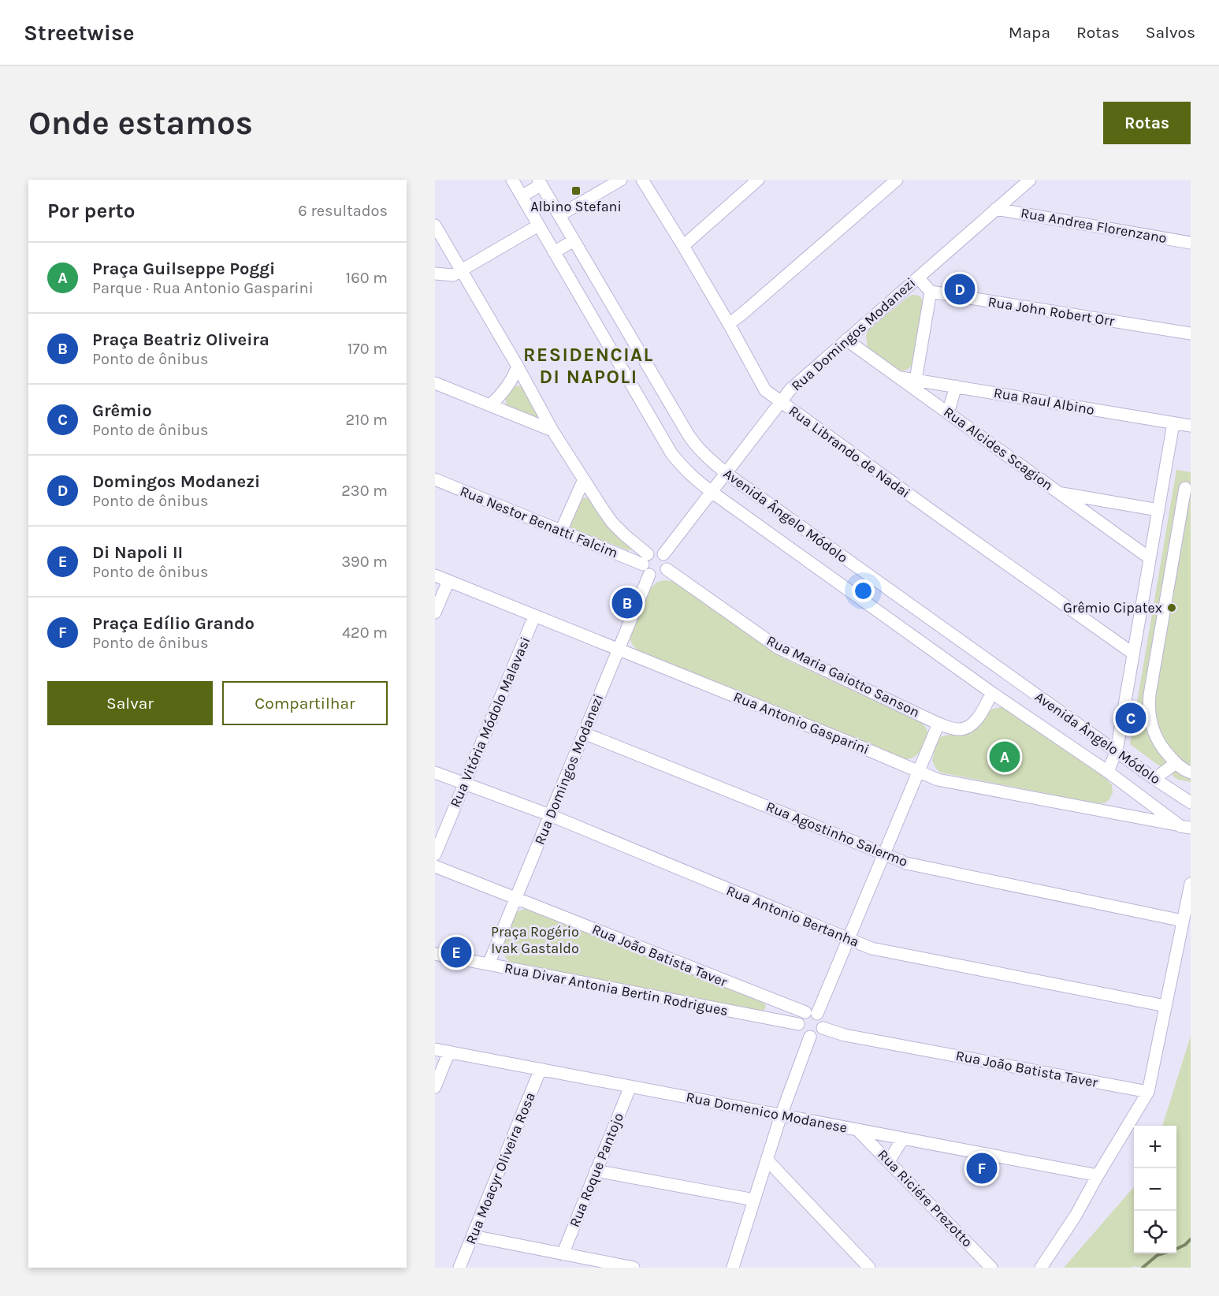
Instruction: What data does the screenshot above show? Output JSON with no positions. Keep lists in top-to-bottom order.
{
  "streets": {
    "street": [
      "Rua Andrea Florenzano",
      "Rua John Robert Orr",
      "Rua Domingos Modanezi",
      "Rua Raul Albino",
      "Rua Alcides Scagion",
      "Rua Librando de Nadai",
      "Avenida Ângelo Módolo",
      "Rua Nestor Benatti Falcim",
      "Rua Maria Gaiotto Sanson",
      "Rua Vitória Módolo Malavasi",
      "Rua Antonio Gasparini",
      "Rua Agostinho Salermo",
      "Rua Antonio Bertanha",
      "Rua João Batista Taver",
      "Rua Divar Antonia Bertin Rodrigues",
      "Rua Domenico Modanese",
      "Rua Moacyr Oliveira Rosa",
      "Rua Roque Pantojo",
      "Rua Riciére Prezotto"
    ]
  },
  "crossings": [
    ["Rua Andrea Florenzano", "Rua Domingos Modanezi"],
    ["Rua Domingos Modanezi", "Rua Alcides Scagion"],
    ["Rua Domingos Modanezi", "Rua Librando de Nadai"],
    ["Rua Domingos Modanezi", "Avenida Ângelo Módolo"],
    ["Rua Domingos Modanezi", "Rua Nestor Benatti Falcim"],
    ["Rua Domingos Modanezi", "Rua Maria Gaiotto Sanson"],
    ["Rua Domingos Modanezi", "Rua Antonio Gasparini"],
    ["Rua Domingos Modanezi", "Rua Agostinho Salermo"],
    ["Rua Domingos Modanezi", "Rua Antonio Bertanha"],
    ["Rua Domingos Modanezi", "Rua João Batista Taver"],
    ["Rua Domingos Modanezi", "Rua Divar Antonia Bertin Rodrigues"],
    ["Rua Raul Albino", "Rua Alcides Scagion"],
    ["Avenida Ângelo Módolo", "Rua Maria Gaiotto Sanson"],
    ["Avenida Ângelo Módolo", "Rua Antonio Gasparini"],
    ["Rua Nestor Benatti Falcim", "Rua Maria Gaiotto Sanson"],
    ["Rua Vitória Módolo Malavasi", "Rua Antonio Gasparini"],
    ["Rua Vitória Módolo Malavasi", "Rua Antonio Bertanha"],
    ["Rua João Batista Taver", "Rua Divar Antonia Bertin Rodrigues"],
    ["Rua Domenico Modanese", "Rua Moacyr Oliveira Rosa"],
    ["Rua Domenico Modanese", "Rua Roque Pantojo"],
    ["Rua Domenico Modanese", "Rua Riciére Prezotto"]
  ],
  "districts": ["RESIDENCIAL DI NAPOLI"],
  "parks": ["Praça Rogério Ivak Gastaldo"],
  "places": {
    "transit": ["Albino Stefani"],
    "other": ["Grêmio Cipatex"]
  },
  "page": {
    "header": "Streetwise",
    "nav": ["Mapa", "Rotas", "Salvos"],
    "buttons": [
      "Rotas",
      ["Salvar", "Compartilhar"]
    ],
    "title": "Onde estamos",
    "heading": ["Por perto", "6 resultados"],
    "list": [
      {
        "mark": "A",
        "name": "Praça Guilseppe Poggi",
        "note": "Parque · Rua Antonio Gasparini",
        "value": "160 m"
      },
      {
        "mark": "B",
        "name": "Praça Beatriz Oliveira",
        "note": "Ponto de ônibus",
        "value": "170 m"
      },
      {
        "mark": "C",
        "name": "Grêmio",
        "note": "Ponto de ônibus",
        "value": "210 m"
      },
      {
        "mark": "D",
        "name": "Domingos Modanezi",
        "note": "Ponto de ônibus",
        "value": "230 m"
      },
      {
        "mark": "E",
        "name": "Di Napoli II",
        "note": "Ponto de ônibus",
        "value": "390 m"
      },
      {
        "mark": "F",
        "name": "Praça Edílio Grando",
        "note": "Ponto de ônibus",
        "value": "420 m"
      }
    ],
    "pins": [
      "D",
      "B",
      "C",
      "A",
      "E",
      "F"
    ],
    "map_buttons": ["+", "−"]
  }
}
